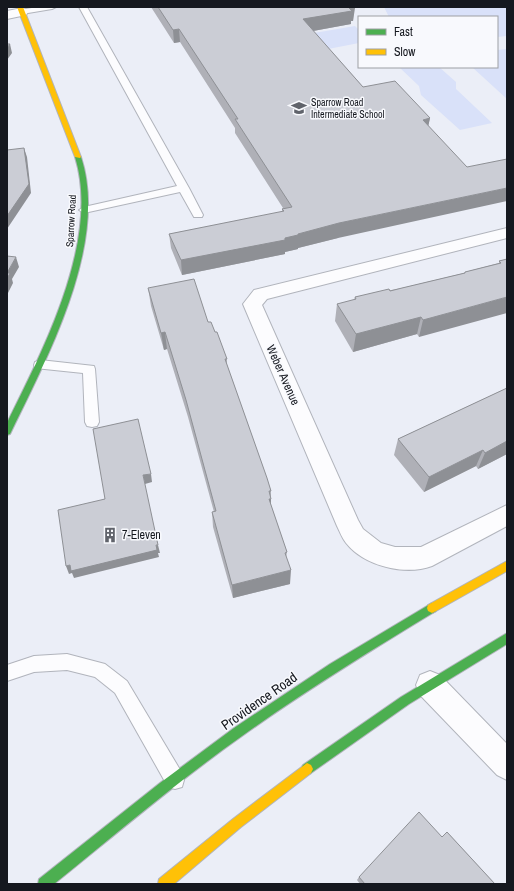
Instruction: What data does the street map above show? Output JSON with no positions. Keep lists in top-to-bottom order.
{
  "streets": {
    "street": ["Sparrow Road", "Weber Avenue", "Providence Road"]
  },
  "places": {
    "school or university": ["Sparrow Road Intermediate School"],
    "building": ["7-Eleven"]
  },
  "legend": ["Fast", "Slow"]
}
